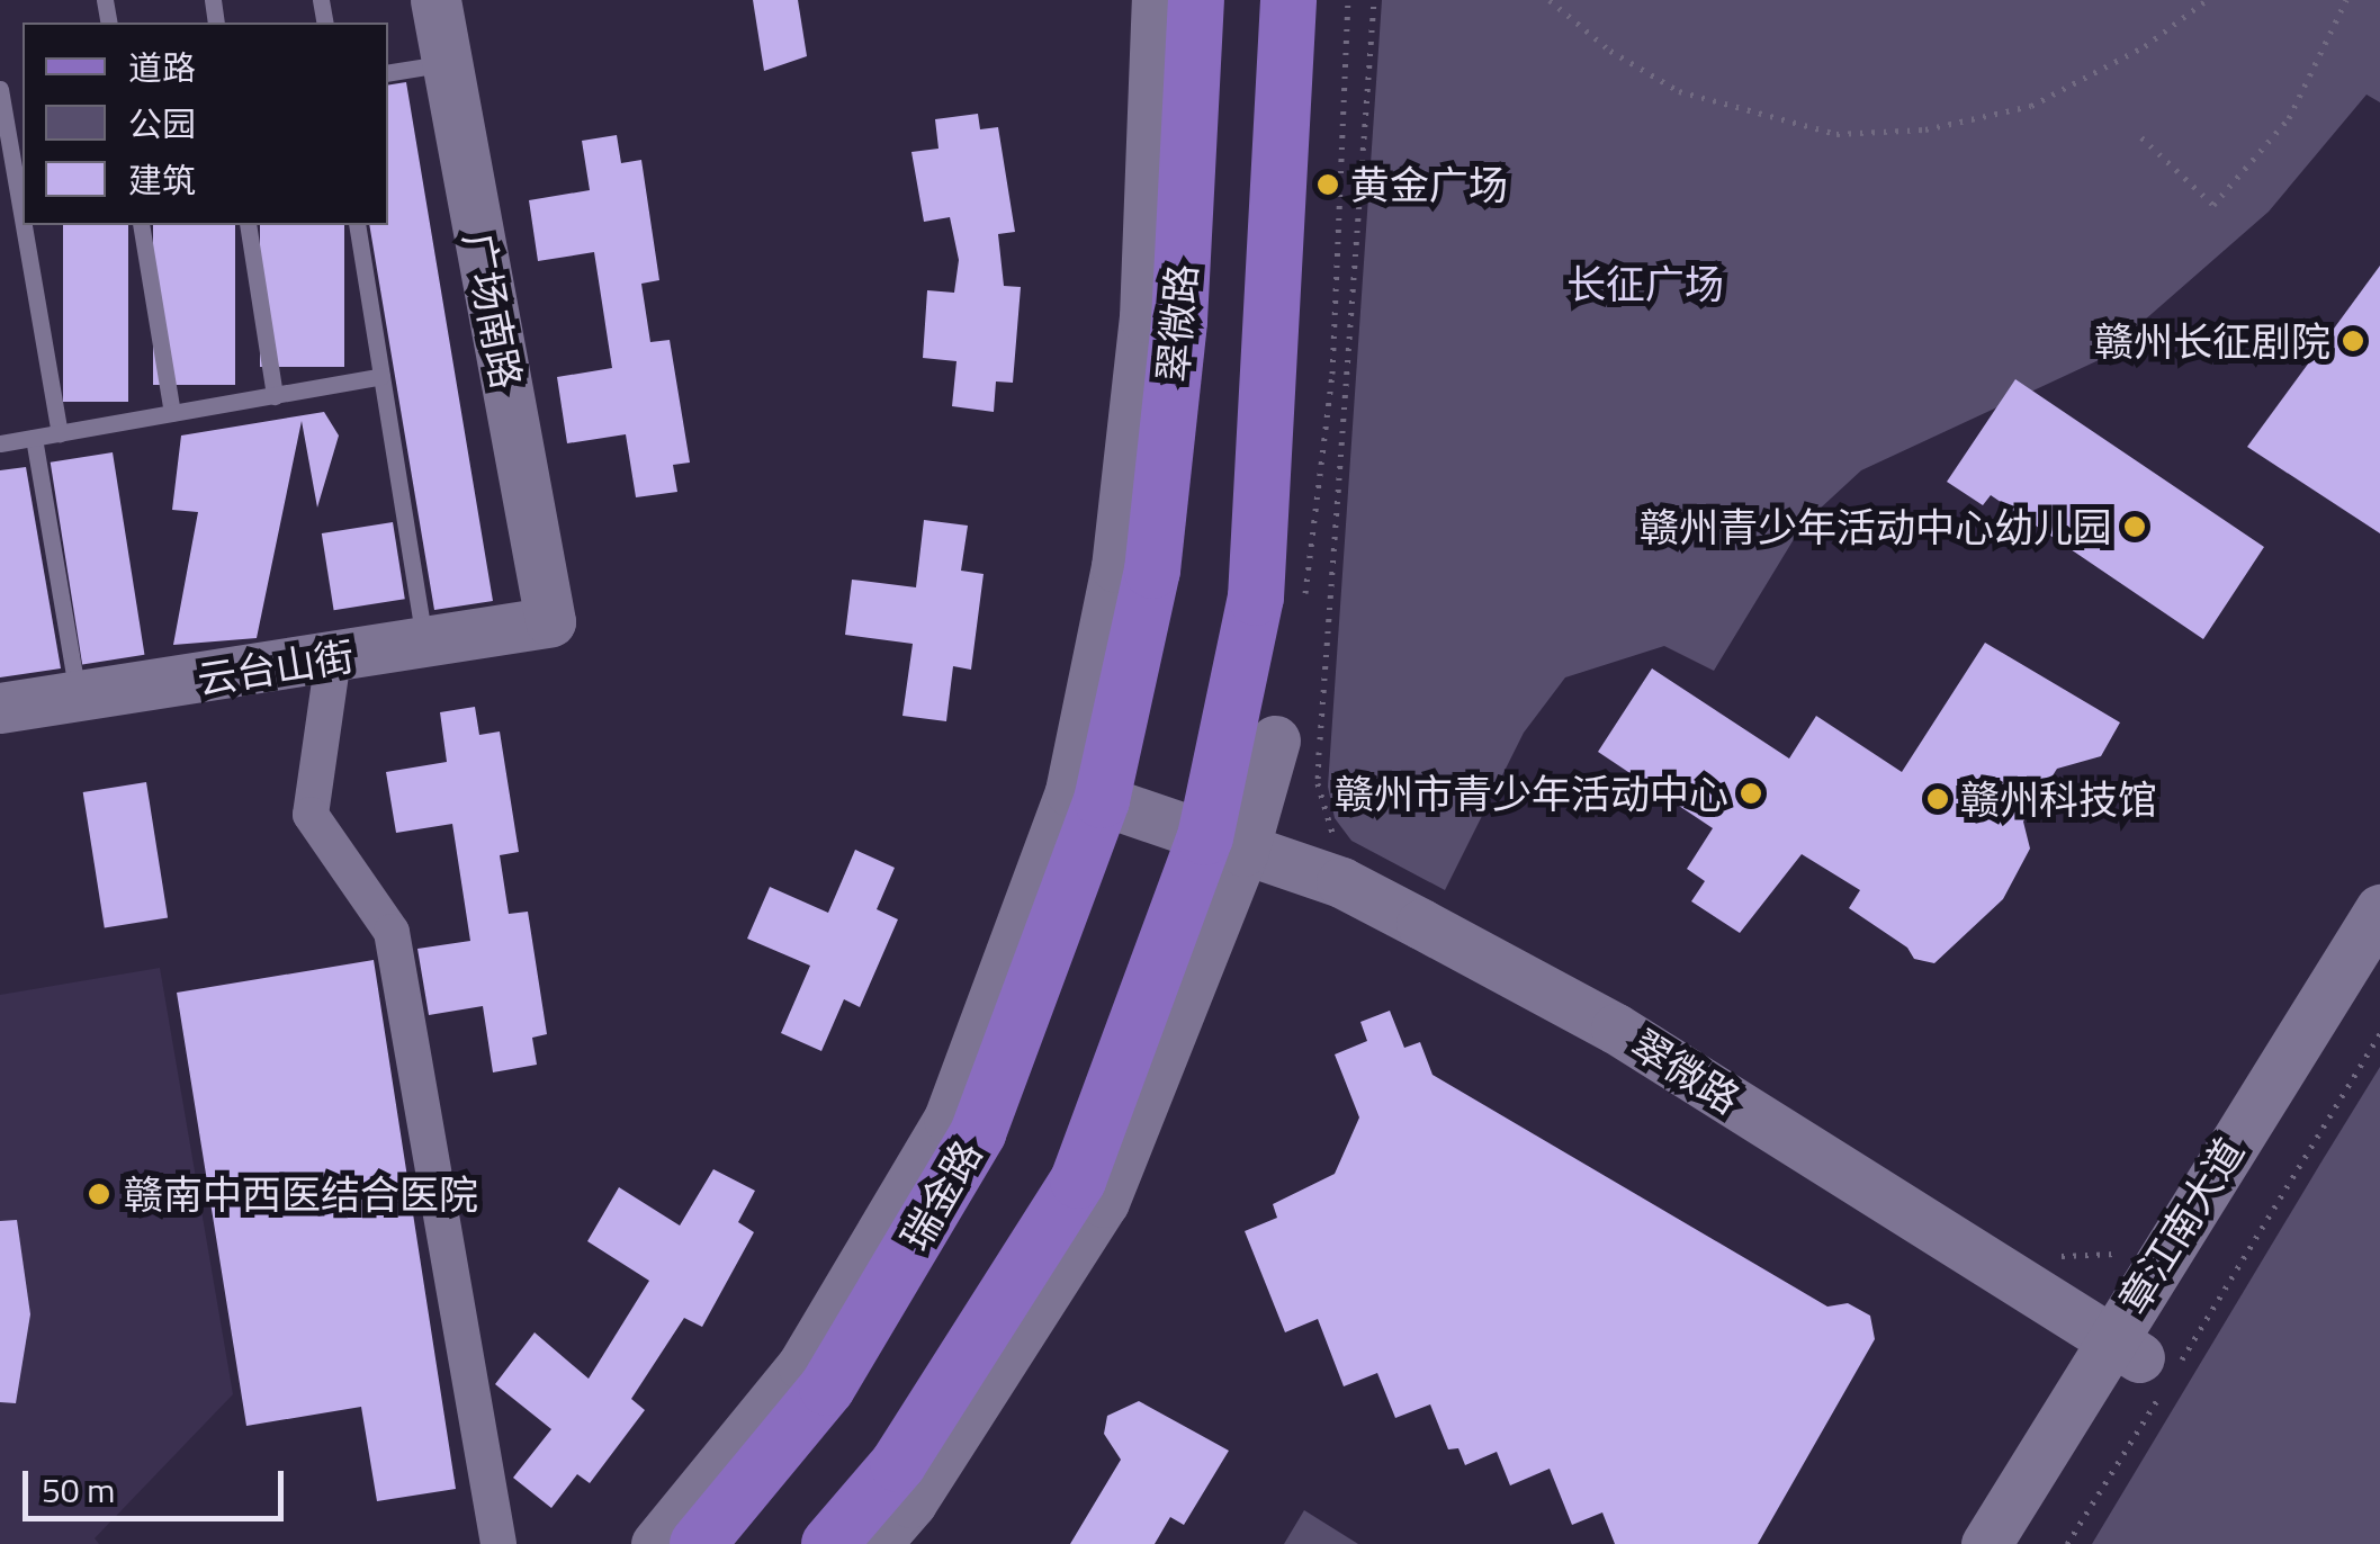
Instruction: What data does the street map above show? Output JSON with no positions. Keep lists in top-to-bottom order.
{
  "streets": {
    "main road": ["翠微路", "瑞金路"],
    "street": ["广场南路", "云台山街", "章江南大道"]
  },
  "crossings": [
    ["广场南路", "云台山街"],
    ["翠微路", "瑞金路"],
    ["翠微路", "章江南大道"]
  ],
  "parks": ["长征广场"],
  "places": [
    "黄金广场",
    "赣州长征剧院",
    "赣州青少年活动中心幼儿园",
    "赣州市青少年活动中心",
    "赣州科技馆",
    "赣南中西医结合医院"
  ],
  "legend": ["道路", "公园", "建筑"],
  "scale_bar": "50 m"
}
